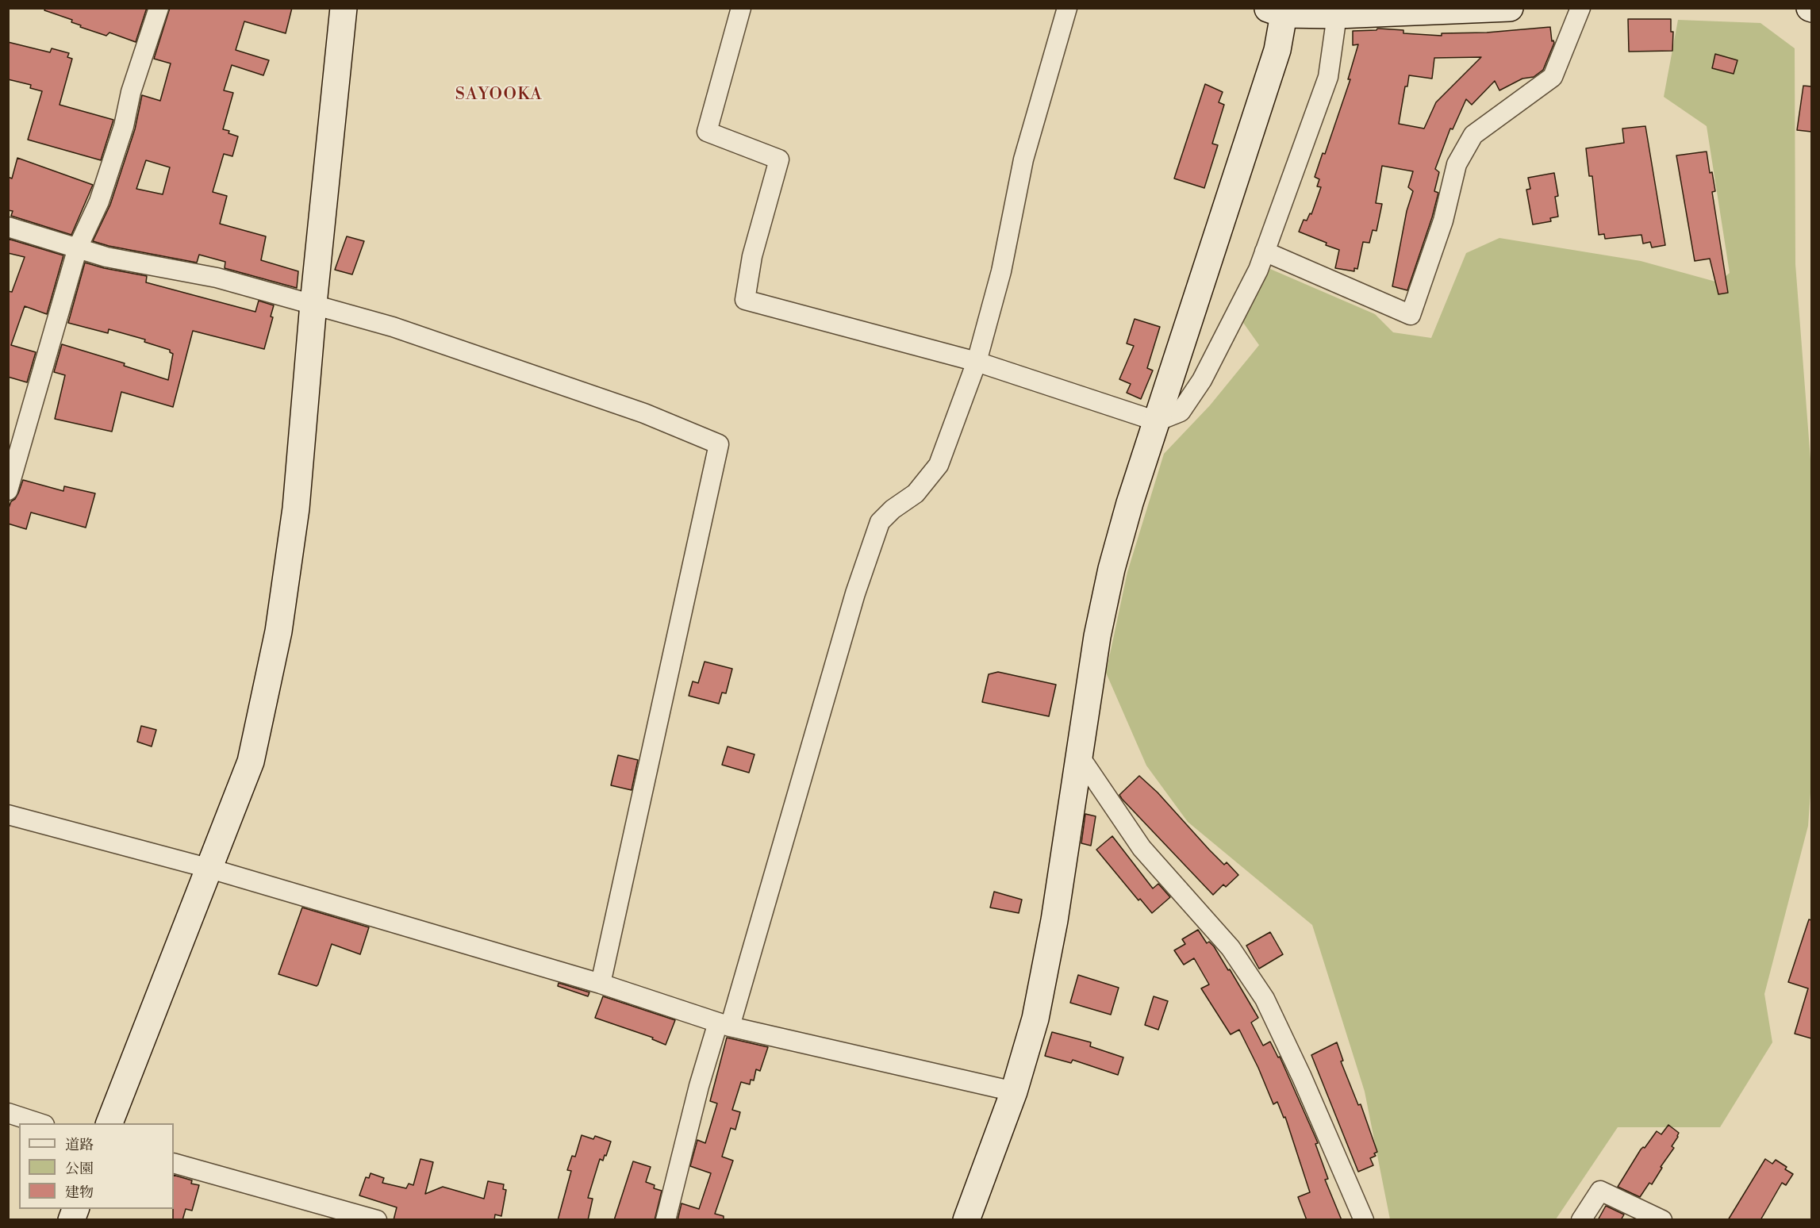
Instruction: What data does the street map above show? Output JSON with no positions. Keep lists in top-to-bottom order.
{
  "districts": ["SAYOOKA"],
  "legend": ["道路", "公園", "建物"]
}
